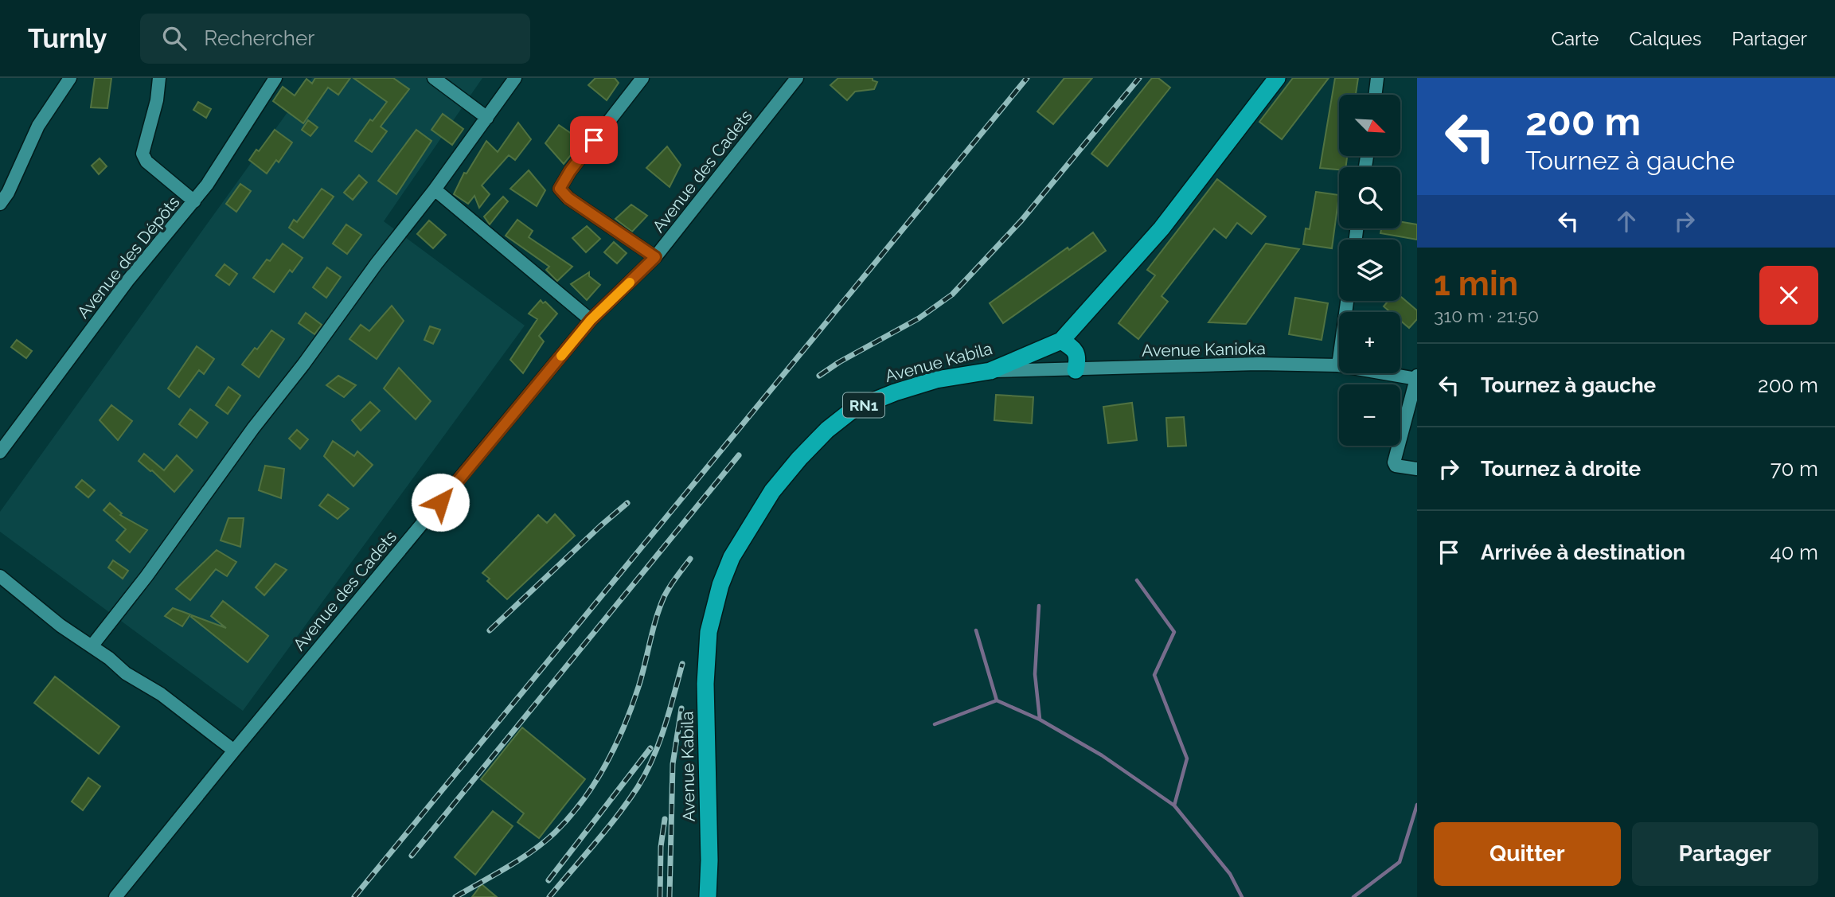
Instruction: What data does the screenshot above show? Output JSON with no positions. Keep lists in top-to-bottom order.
{
  "streets": {
    "highway": ["Avenue Kabila", "RN1"],
    "street": ["Avenue des Cadets", "Avenue des Dépôts", "Avenue Kanioka"]
  },
  "crossings": [
    ["Avenue Kanioka", "Avenue Kabila"]
  ],
  "north": "bottom right",
  "page": {
    "header": "Turnly",
    "search": "Rechercher",
    "nav": ["Carte", "Calques", "Partager"],
    "turn": ["200 m", "Tournez à gauche"],
    "map_buttons": ["+", "−"],
    "heading": ["1 min", "310 m · 21:50"],
    "list": [
      {
        "name": "Tournez à gauche",
        "value": "200 m"
      },
      {
        "name": "Tournez à droite",
        "value": "70 m"
      },
      {
        "name": "Arrivée à destination",
        "value": "40 m"
      }
    ],
    "buttons": ["Quitter", "Partager"]
  }
}
